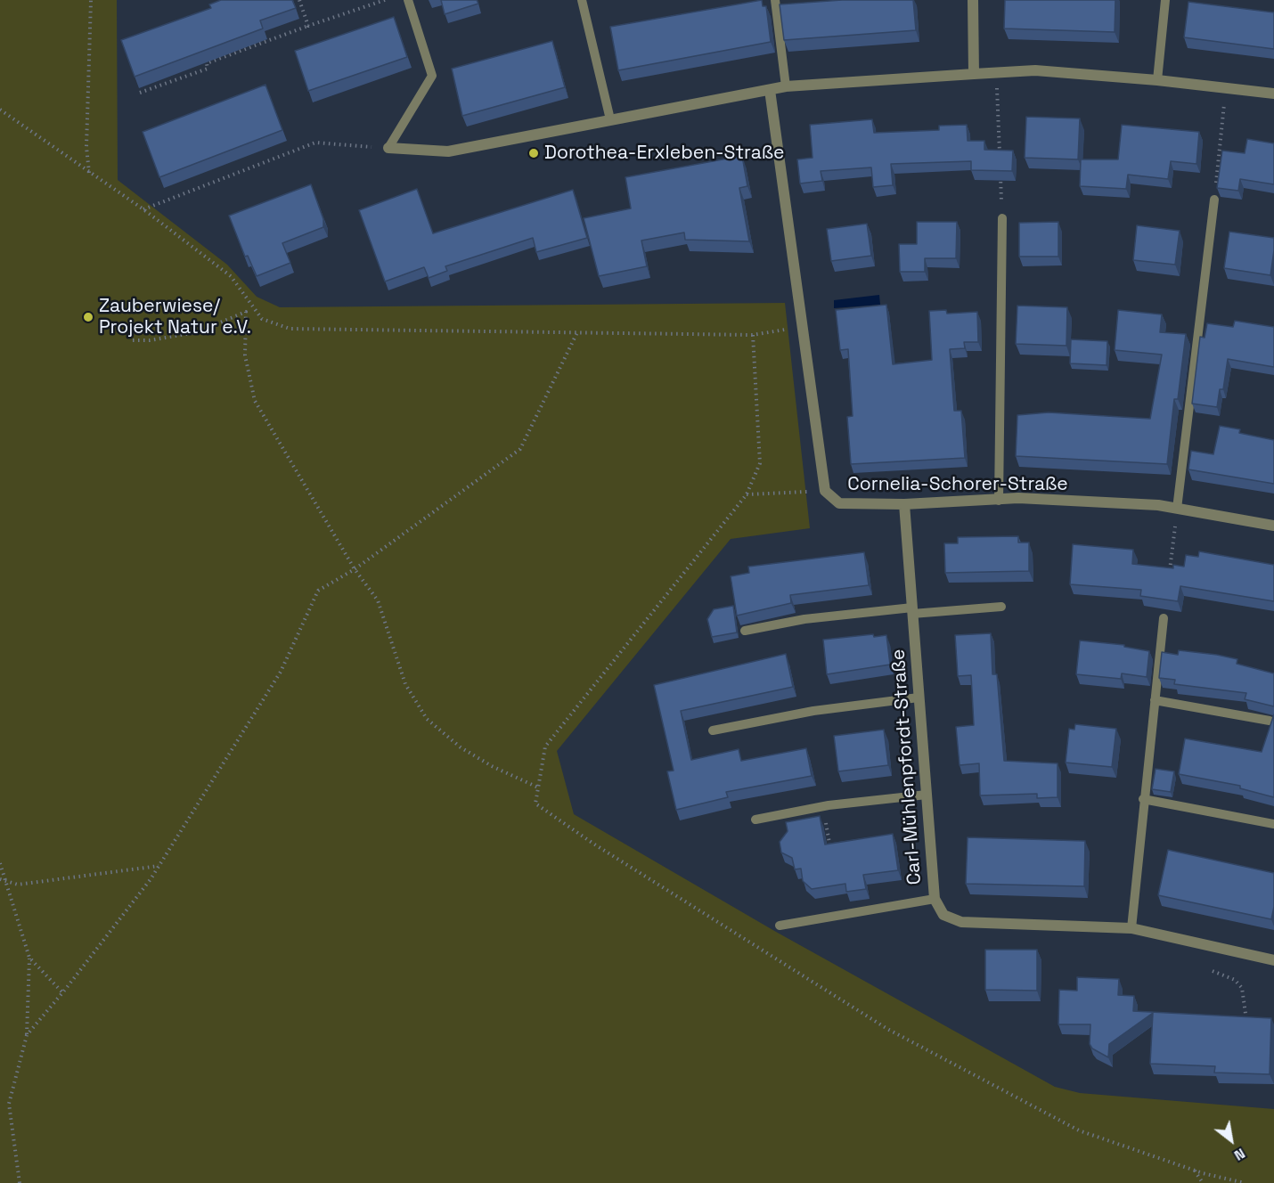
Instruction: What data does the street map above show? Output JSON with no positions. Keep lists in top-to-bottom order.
{
  "streets": {
    "street": ["Cornelia-Schorer-Straße", "Carl-Mühlenpfordt-Straße"]
  },
  "crossings": [
    ["Cornelia-Schorer-Straße", "Carl-Mühlenpfordt-Straße"]
  ],
  "places": ["Dorothea-Erxleben-Straße", "Zauberwiese/ Projekt Natur e.V."],
  "north": "bottom right"
}
